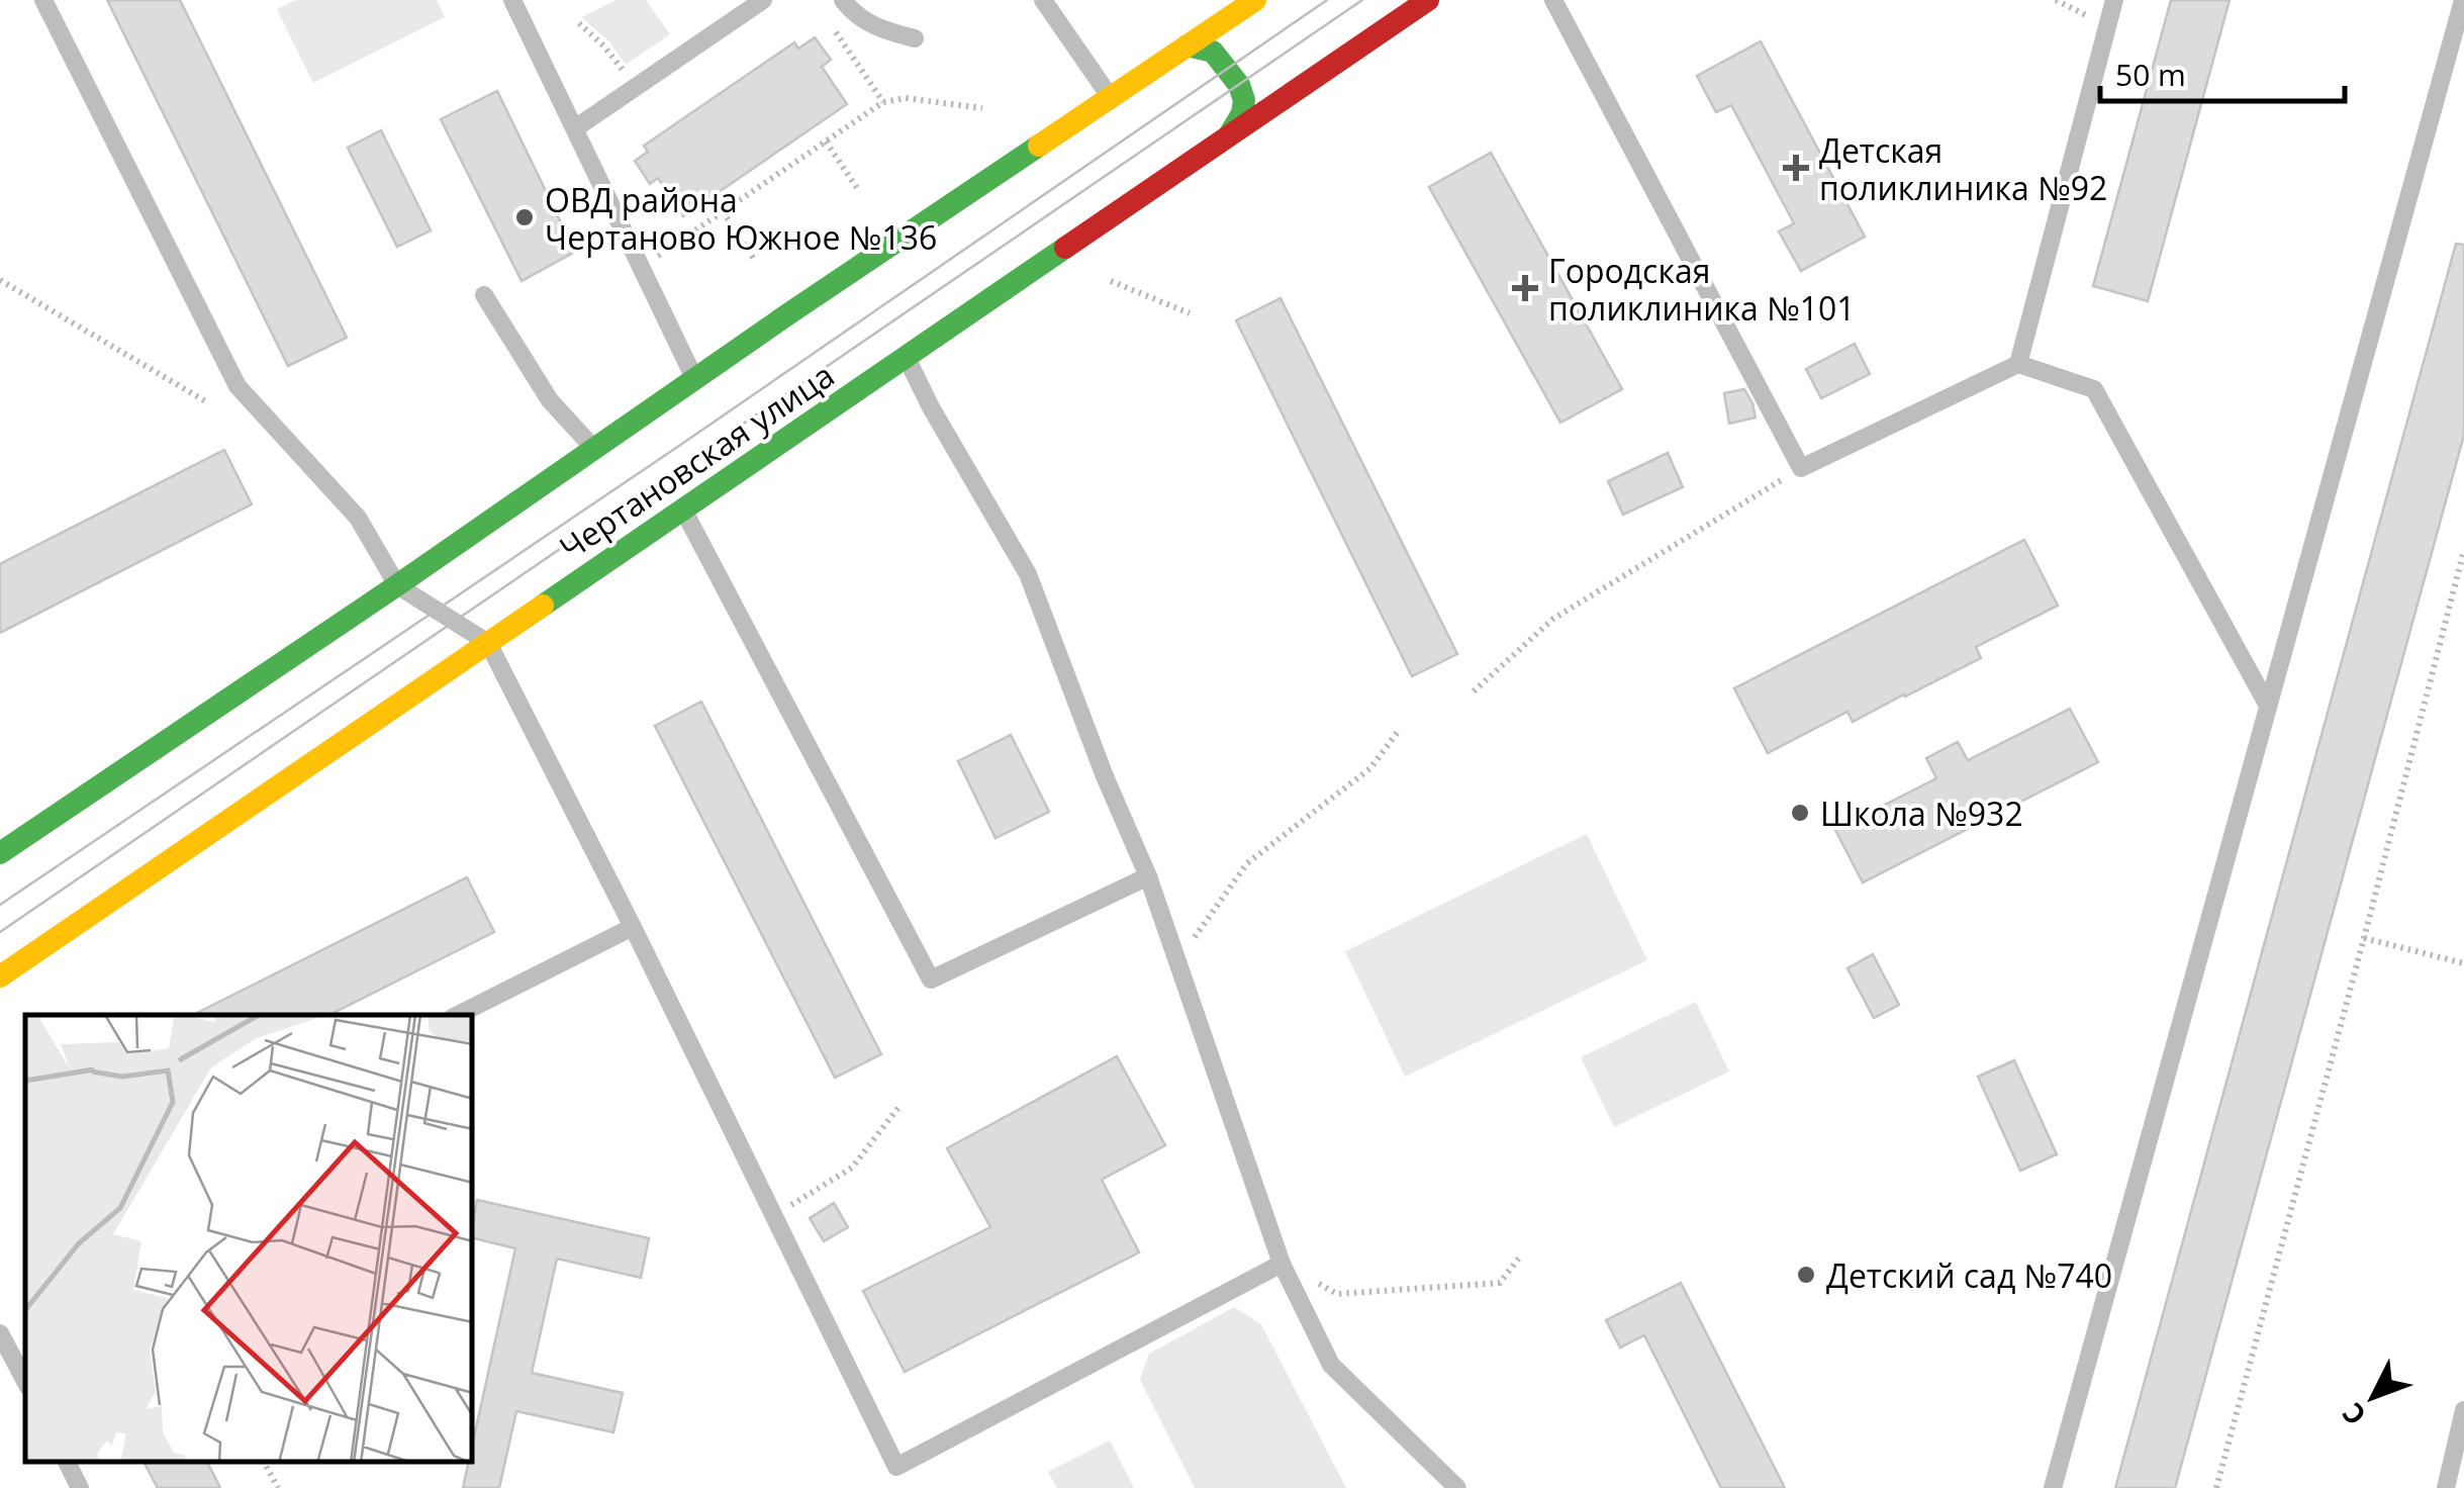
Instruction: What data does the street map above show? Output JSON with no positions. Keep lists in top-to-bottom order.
{
  "streets": {
    "main road": ["Чертановская улица"]
  },
  "places": {
    "health": ["Детская поликлиника №92", "Городская поликлиника №101"],
    "other": ["ОВД района Чертаново Южное №136", "Школа №932", "Детский сад №740"]
  },
  "scale_bar": "50 m",
  "north": "bottom left"
}
